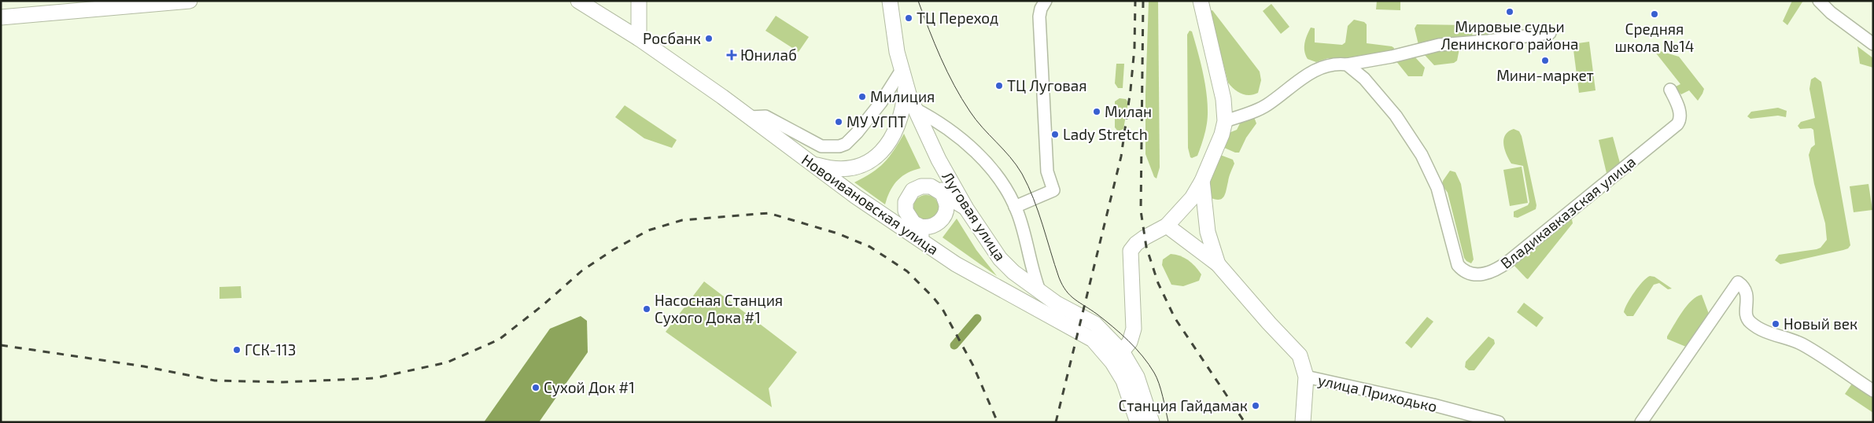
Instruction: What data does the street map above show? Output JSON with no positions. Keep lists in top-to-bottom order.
{
  "streets": {
    "main road": ["Новоивановская улица", "Луговая улица", "улица Приходько"],
    "street": ["Владикавказская улица"]
  },
  "places": {
    "other": [
      "Мировые судьи Ленинского района",
      "Средняя школа №14",
      "ТЦ Переход",
      "Росбанк",
      "Мини-маркет",
      "ТЦ Луговая",
      "Милиция",
      "Милан",
      "МУ УГПТ",
      "Lady Stretch",
      "Насосная Станция Сухого Дока #1",
      "Новый век",
      "ГСК-113",
      "Сухой Док #1",
      "Станция Гайдамак"
    ],
    "health": ["Юнилаб"]
  }
}
